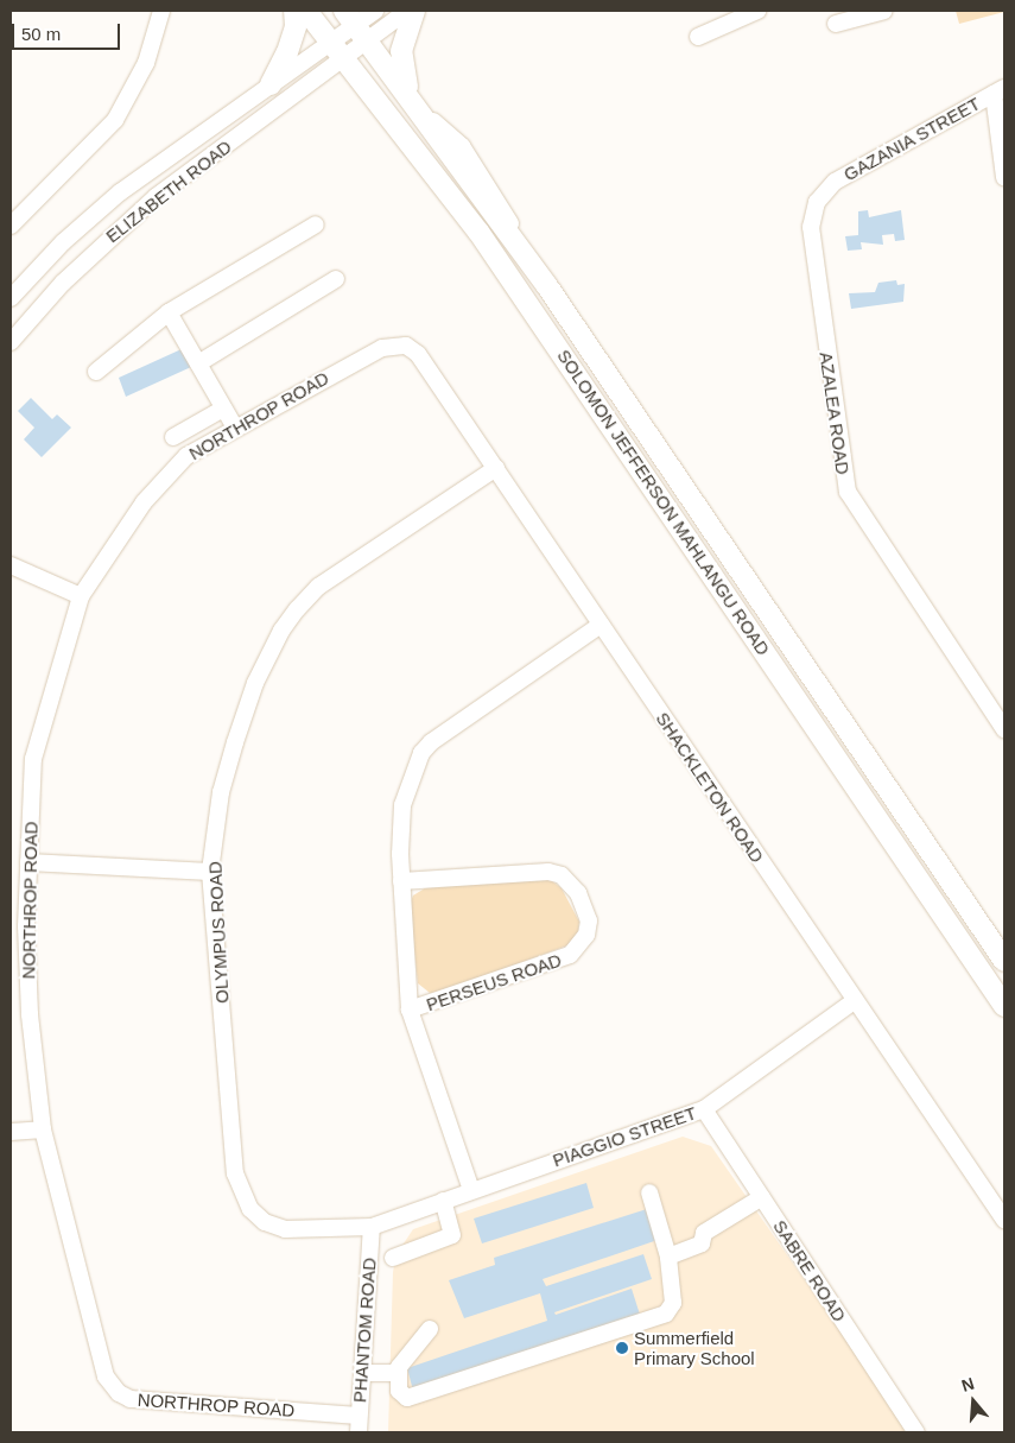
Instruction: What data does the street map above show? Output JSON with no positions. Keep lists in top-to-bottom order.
{
  "streets": {
    "main road": ["SOLOMON JEFFERSON MAHLANGU ROAD"],
    "street": [
      "GAZANIA STREET",
      "ELIZABETH ROAD",
      "AZALEA ROAD",
      "NORTHROP ROAD",
      "SHACKLETON ROAD",
      "OLYMPUS ROAD",
      "PERSEUS ROAD",
      "PIAGGIO STREET",
      "SABRE ROAD",
      "PHANTOM ROAD"
    ]
  },
  "crossings": [
    ["GAZANIA STREET", "AZALEA ROAD"],
    ["ELIZABETH ROAD", "SOLOMON JEFFERSON MAHLANGU ROAD"],
    ["NORTHROP ROAD", "SHACKLETON ROAD"],
    ["NORTHROP ROAD", "PHANTOM ROAD"],
    ["SHACKLETON ROAD", "OLYMPUS ROAD"],
    ["SHACKLETON ROAD", "PERSEUS ROAD"],
    ["SHACKLETON ROAD", "PIAGGIO STREET"],
    ["OLYMPUS ROAD", "PIAGGIO STREET"],
    ["OLYMPUS ROAD", "PHANTOM ROAD"],
    ["PERSEUS ROAD", "PIAGGIO STREET"],
    ["PIAGGIO STREET", "SABRE ROAD"],
    ["PIAGGIO STREET", "PHANTOM ROAD"]
  ],
  "places": ["Summerfield Primary School"],
  "scale_bar": "50 m",
  "north": "top"
}
